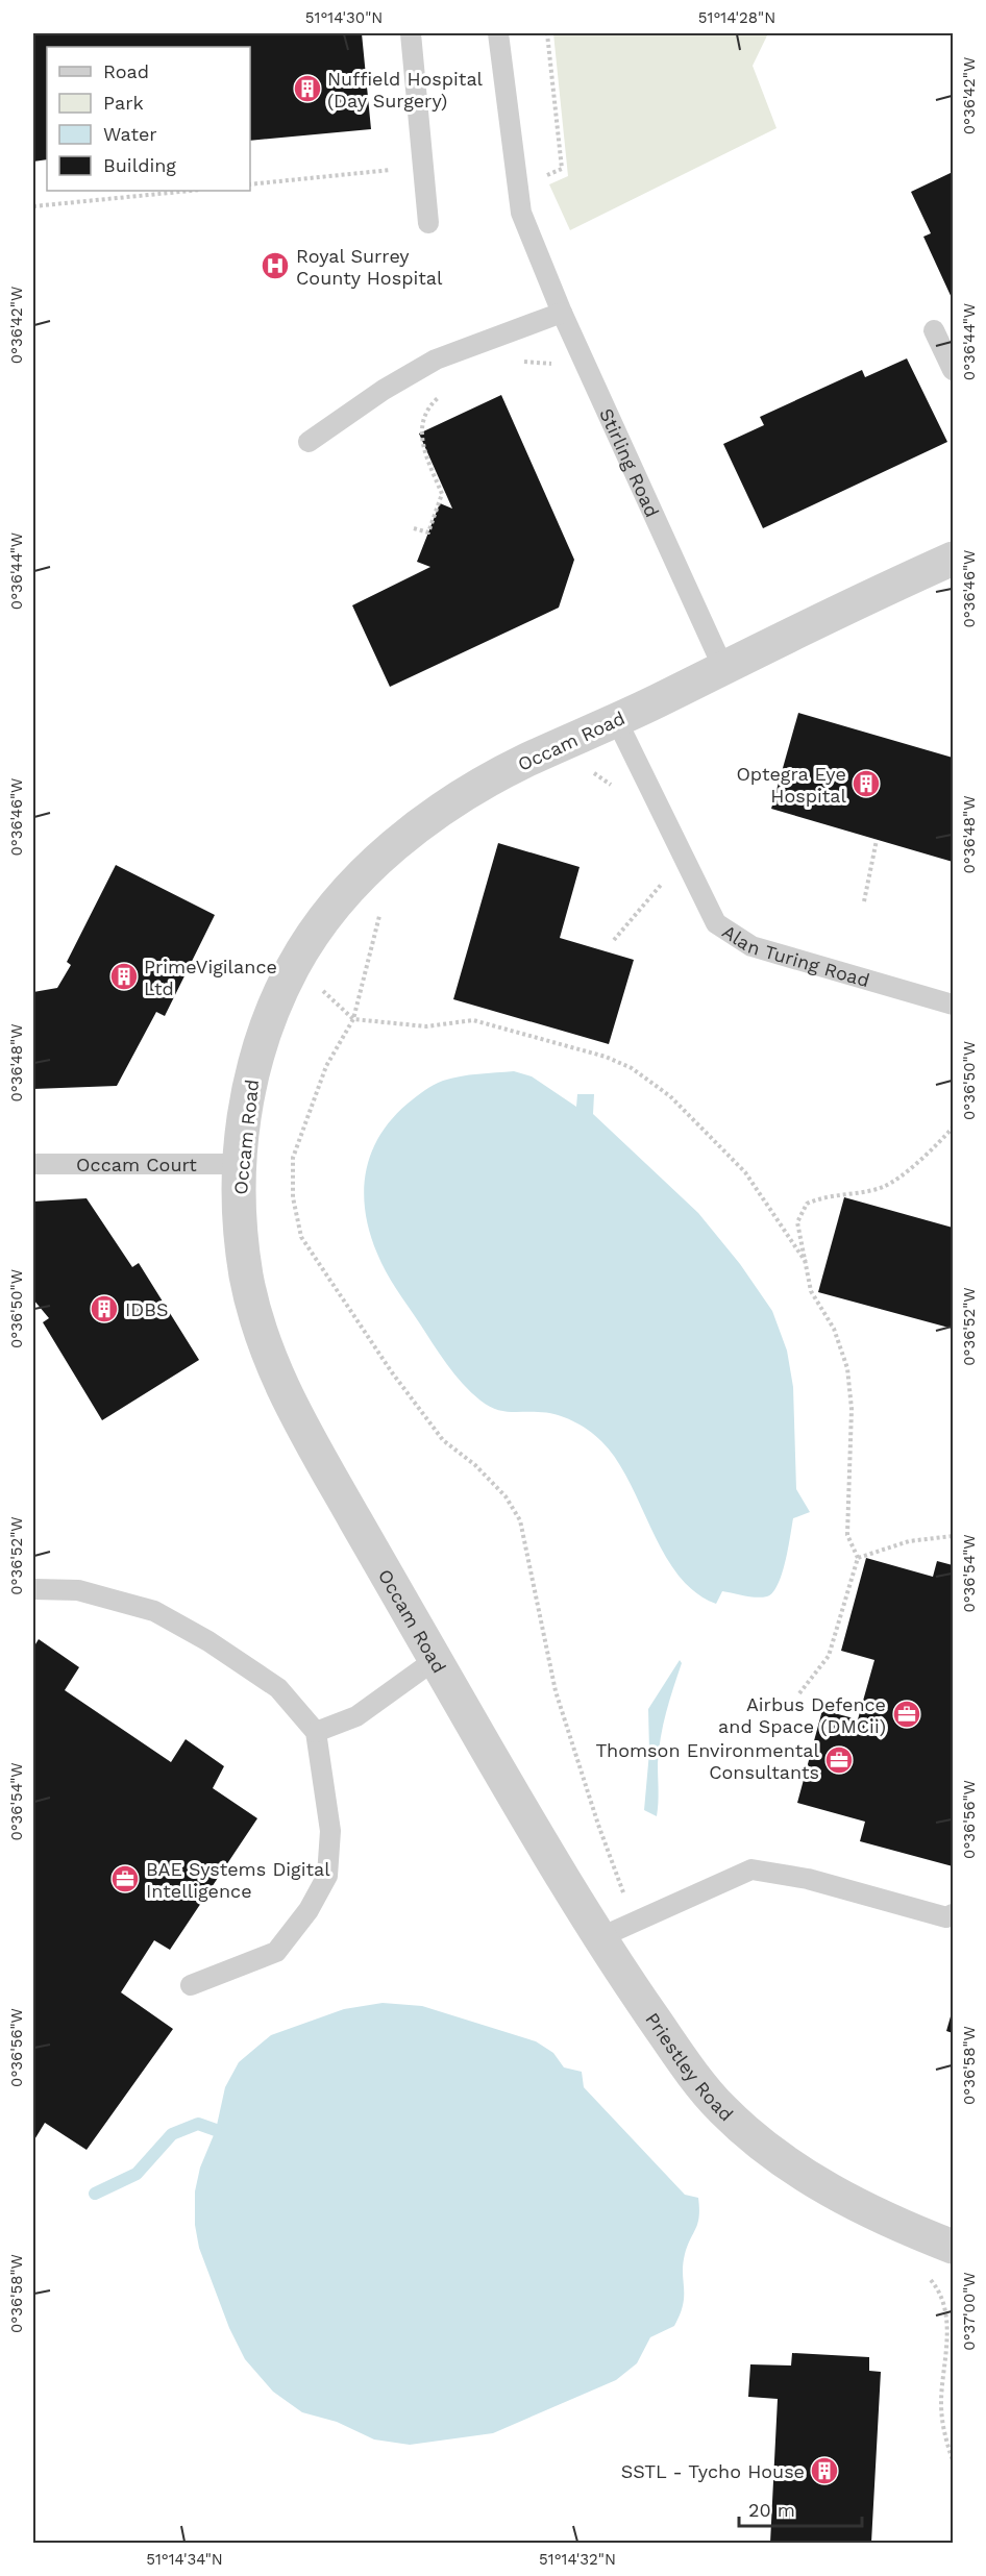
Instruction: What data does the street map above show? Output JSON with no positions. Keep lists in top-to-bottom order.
{
  "streets": {
    "street": ["Occam Road", "Priestley Road"],
    "lane": ["Stirling Road", "Alan Turing Road", "Occam Court"]
  },
  "crossings": [
    ["Stirling Road", "Occam Road"],
    ["Occam Road", "Alan Turing Road"],
    ["Occam Road", "Occam Court"],
    ["Occam Road", "Priestley Road"]
  ],
  "places": {
    "building": [
      "Nuffield Hospital (Day Surgery)",
      "Optegra Eye Hospital",
      "PrimeVigilance Ltd",
      "IDBS",
      "SSTL - Tycho House"
    ],
    "hospital": ["Royal Surrey County Hospital"],
    "office": ["Airbus Defence and Space (DMCii)", "Thomson Environmental Consultants", "BAE Systems Digital Intelligence"]
  },
  "legend": [
    "Road",
    "Park",
    "Water",
    "Building"
  ],
  "scale_bar": "20 m",
  "coordinates": [
    "51°14'30\"N",
    "51°14'28\"N",
    "0°36'42\"W",
    "0°36'44\"W",
    "0°36'46\"W",
    "0°36'48\"W",
    "0°36'50\"W",
    "0°36'52\"W",
    "0°36'54\"W",
    "0°36'56\"W",
    "0°36'58\"W",
    "0°37'00\"W",
    "51°14'34\"N",
    "51°14'32\"N"
  ]
}
